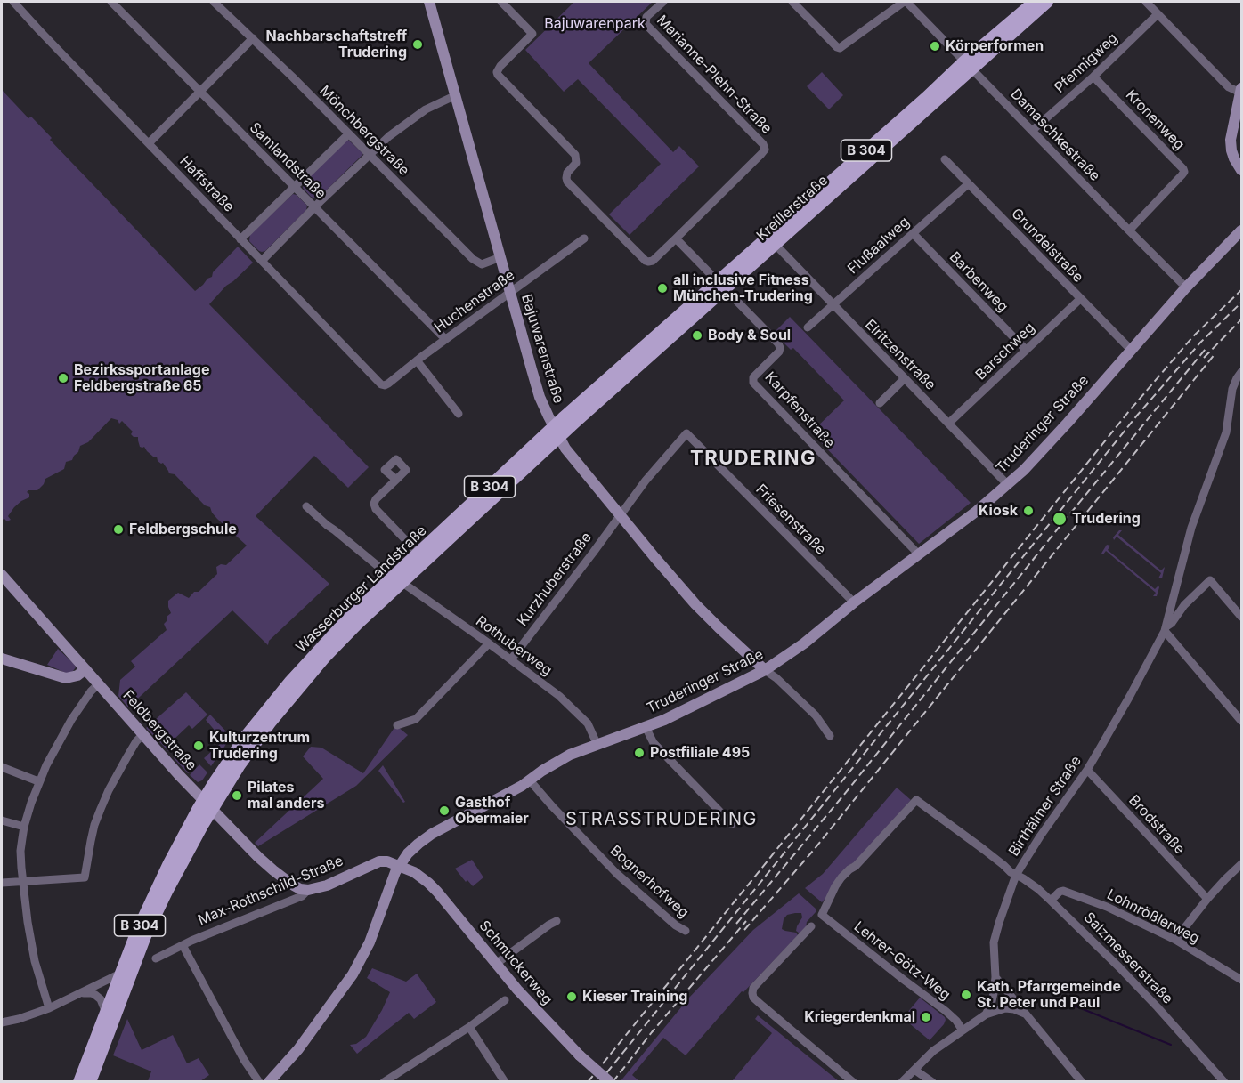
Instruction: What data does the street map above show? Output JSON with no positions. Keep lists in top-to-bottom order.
{
  "streets": {
    "main road": ["B 304", "Kreillerstraße", "Wasserburger Landstraße"],
    "street": [
      "Pfennigweg",
      "Marianne-Plehn-Straße",
      "Kronenweg",
      "Mönchbergstraße",
      "Damaschkestraße",
      "Samlandstraße",
      "Haffstraße",
      "Flußaalweg",
      "Grundelstraße",
      "Barbenweg",
      "Huchenstraße",
      "Bajuwarenstraße",
      "Barschweg",
      "Elritzenstraße",
      "Karpfenstraße",
      "Truderinger Straße",
      "Friesenstraße",
      "Kurzhuberstraße",
      "Rothuberweg",
      "Feldbergstraße",
      "Birthälmer Straße",
      "Brodstraße",
      "Bognerhofweg",
      "Max-Rothschild-Straße",
      "Lohnrößlerweg",
      "Salzmesserstraße",
      "Lehrer-Götz-Weg",
      "Schmuckerweg"
    ]
  },
  "crossings": [
    ["Pfennigweg", "Kronenweg"],
    ["Pfennigweg", "Damaschkestraße"],
    ["Kronenweg", "Damaschkestraße"],
    ["Mönchbergstraße", "Bajuwarenstraße"],
    ["Damaschkestraße", "Kreillerstraße"],
    ["Damaschkestraße", "Truderinger Straße"],
    ["Samlandstraße", "Huchenstraße"],
    ["Haffstraße", "Huchenstraße"],
    ["Kreillerstraße", "Bajuwarenstraße"],
    ["Kreillerstraße", "Elritzenstraße"],
    ["Kreillerstraße", "Karpfenstraße"],
    ["Kreillerstraße", "Wasserburger Landstraße"],
    ["Flußaalweg", "Grundelstraße"],
    ["Flußaalweg", "Barbenweg"],
    ["Flußaalweg", "Elritzenstraße"],
    ["Grundelstraße", "Barschweg"],
    ["Grundelstraße", "Truderinger Straße"],
    ["Barbenweg", "Barschweg"],
    ["Huchenstraße", "Bajuwarenstraße"],
    ["Bajuwarenstraße", "Truderinger Straße"],
    ["Bajuwarenstraße", "Kurzhuberstraße"],
    ["Bajuwarenstraße", "Wasserburger Landstraße"],
    ["Barschweg", "Elritzenstraße"],
    ["Elritzenstraße", "Truderinger Straße"],
    ["Karpfenstraße", "Truderinger Straße"],
    ["Truderinger Straße", "Friesenstraße"],
    ["Truderinger Straße", "Rothuberweg"],
    ["Truderinger Straße", "Bognerhofweg"],
    ["Truderinger Straße", "Max-Rothschild-Straße"],
    ["Truderinger Straße", "Schmuckerweg"],
    ["Friesenstraße", "Kurzhuberstraße"],
    ["Kurzhuberstraße", "Rothuberweg"],
    ["Wasserburger Landstraße", "Rothuberweg"],
    ["Wasserburger Landstraße", "Feldbergstraße"],
    ["Feldbergstraße", "Max-Rothschild-Straße"],
    ["Birthälmer Straße", "Brodstraße"],
    ["Birthälmer Straße", "Salzmesserstraße"],
    ["Max-Rothschild-Straße", "Schmuckerweg"],
    ["Lohnrößlerweg", "Salzmesserstraße"],
    ["Salzmesserstraße", "Lehrer-Götz-Weg"]
  ],
  "districts": ["TRUDERING", "STRASSTRUDERING"],
  "parks": ["Bajuwarenpark"],
  "places": [
    "Nachbarschaftstreff Trudering",
    "Körperformen",
    "all inclusive Fitness München-Trudering",
    "Body & Soul",
    "Bezirkssportanlage Feldbergstraße 65",
    "Kiosk",
    "Trudering",
    "Feldbergschule",
    "Kulturzentrum Trudering",
    "Postfiliale 495",
    "Pilates mal anders",
    "Gasthof Obermaier",
    "Kath. Pfarrgemeinde St. Peter und Paul",
    "Kieser Training",
    "Kriegerdenkmal"
  ]
}
